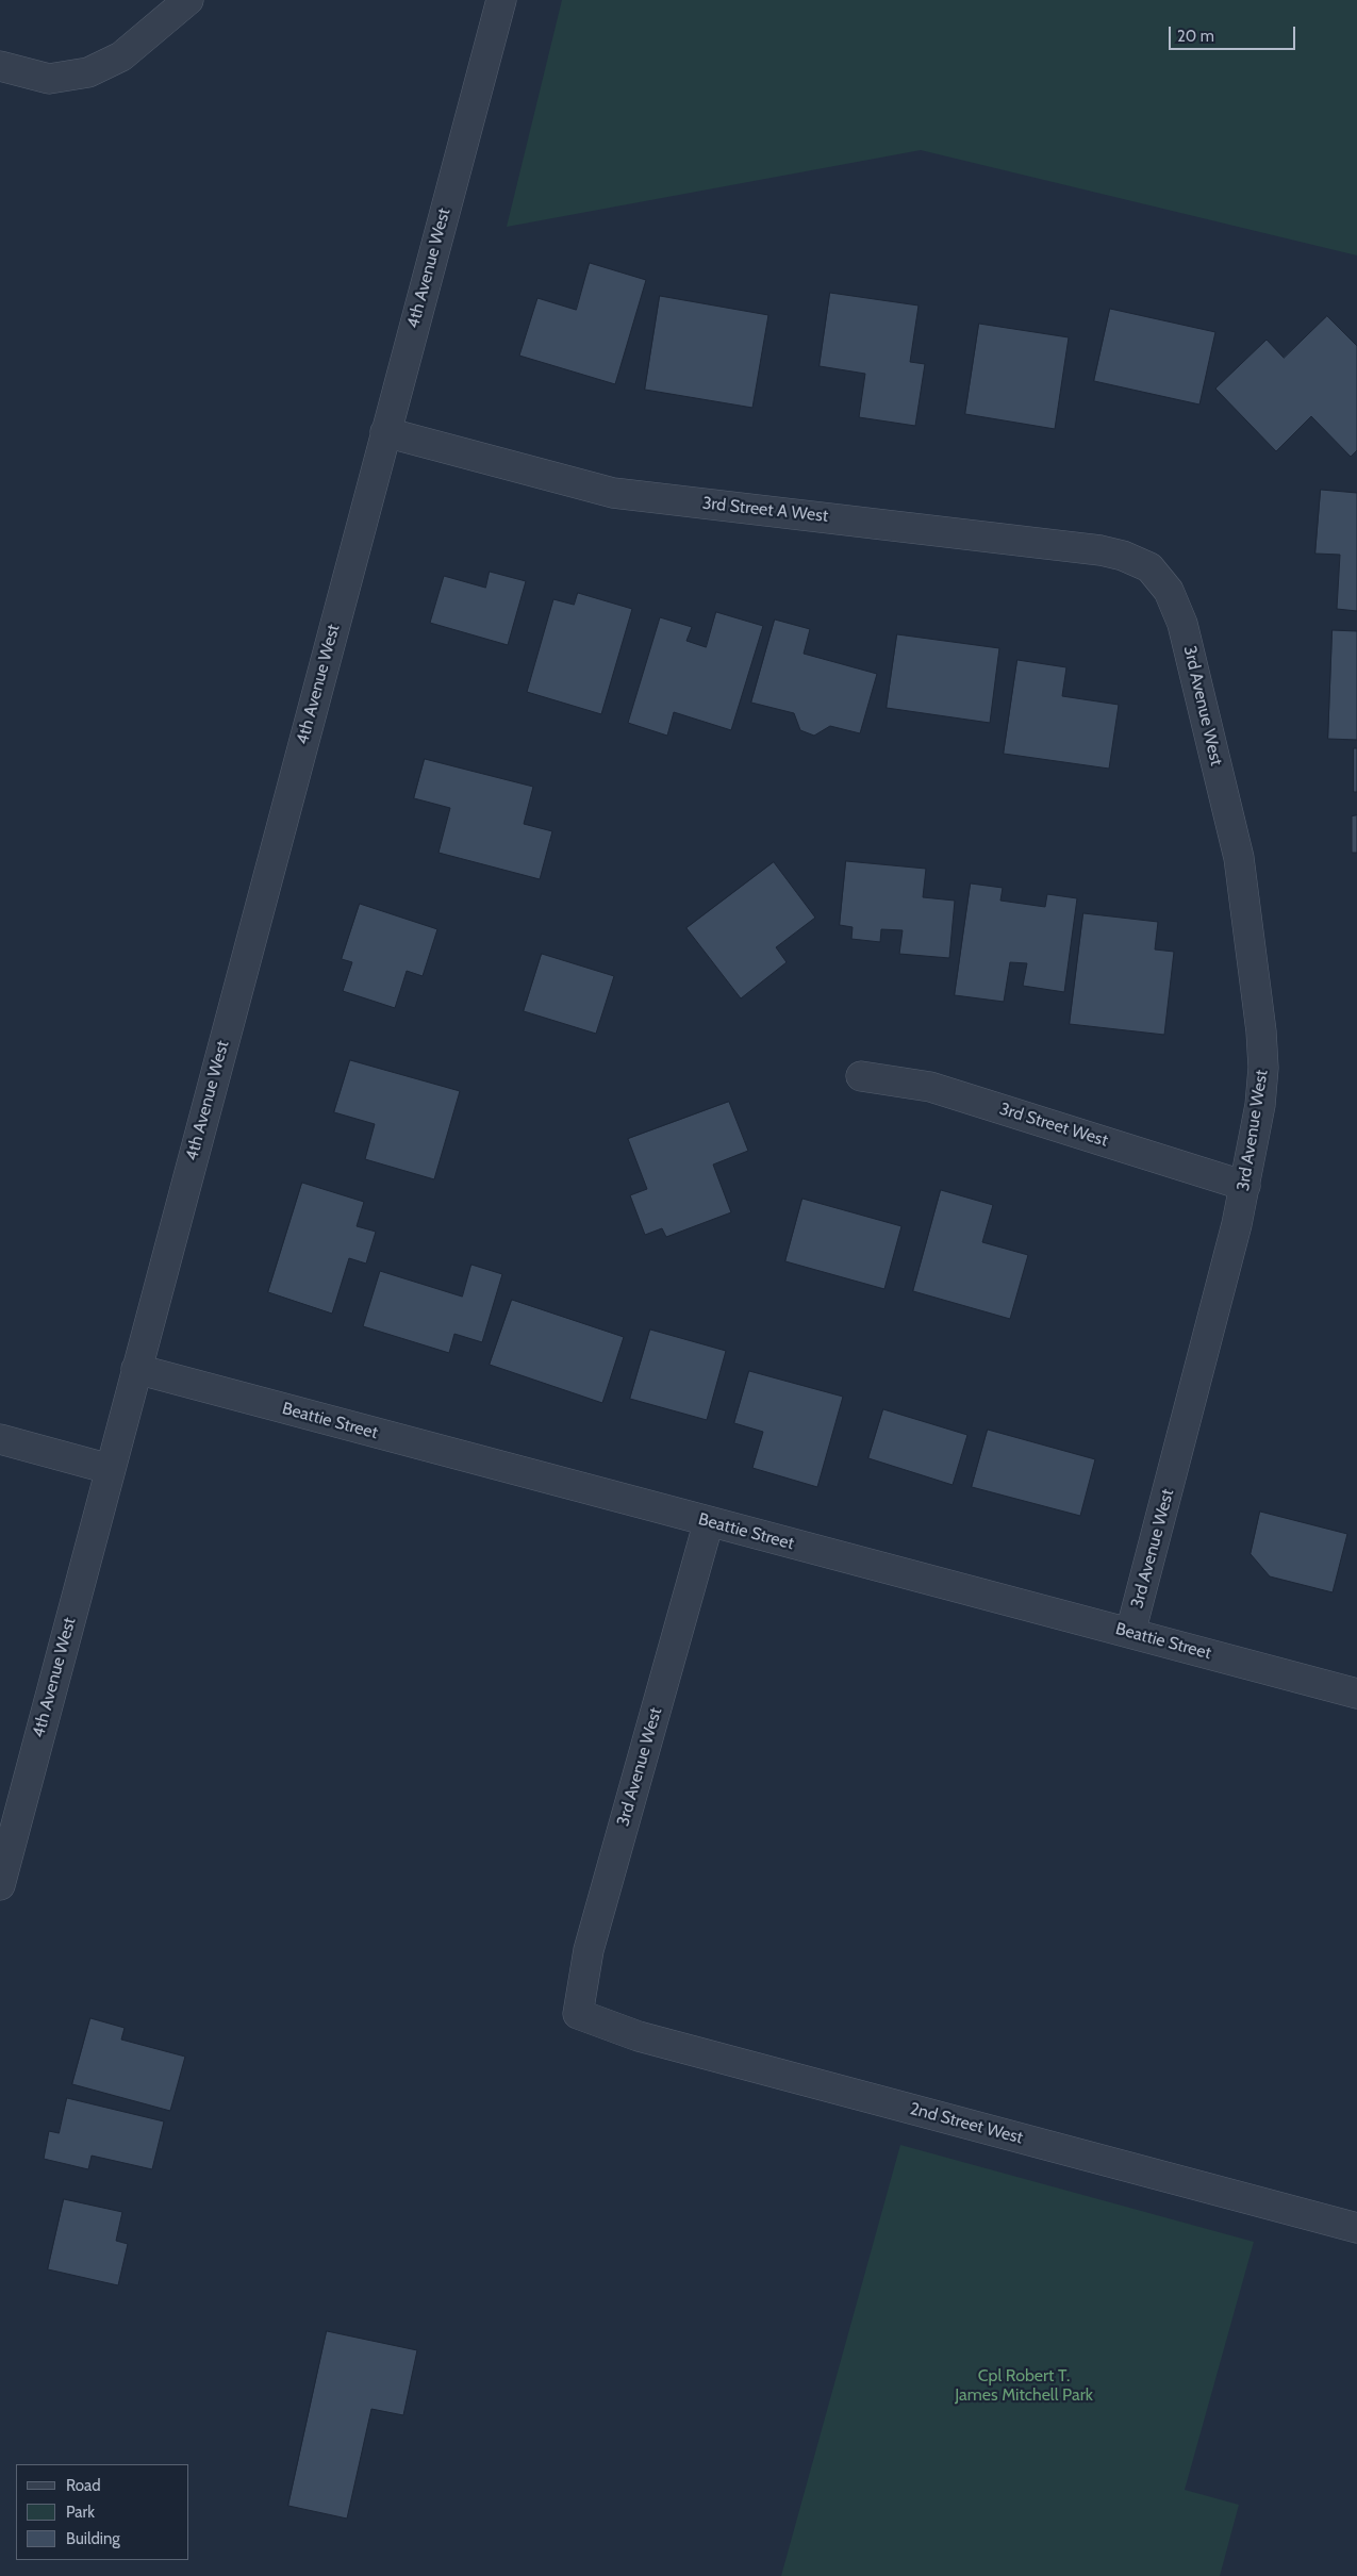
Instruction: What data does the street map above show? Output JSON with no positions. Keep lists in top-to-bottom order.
{
  "streets": {
    "street": [
      "4th Avenue West",
      "3rd Street A West",
      "3rd Avenue West",
      "3rd Street West",
      "Beattie Street",
      "2nd Street West"
    ]
  },
  "crossings": [
    ["4th Avenue West", "3rd Street A West"],
    ["4th Avenue West", "Beattie Street"],
    ["3rd Street A West", "3rd Avenue West"],
    ["3rd Avenue West", "3rd Street West"],
    ["3rd Avenue West", "Beattie Street"],
    ["3rd Avenue West", "2nd Street West"]
  ],
  "parks": ["Cpl Robert T. James Mitchell Park"],
  "legend": ["Road", "Park", "Building"],
  "scale_bar": "20 m"
}
